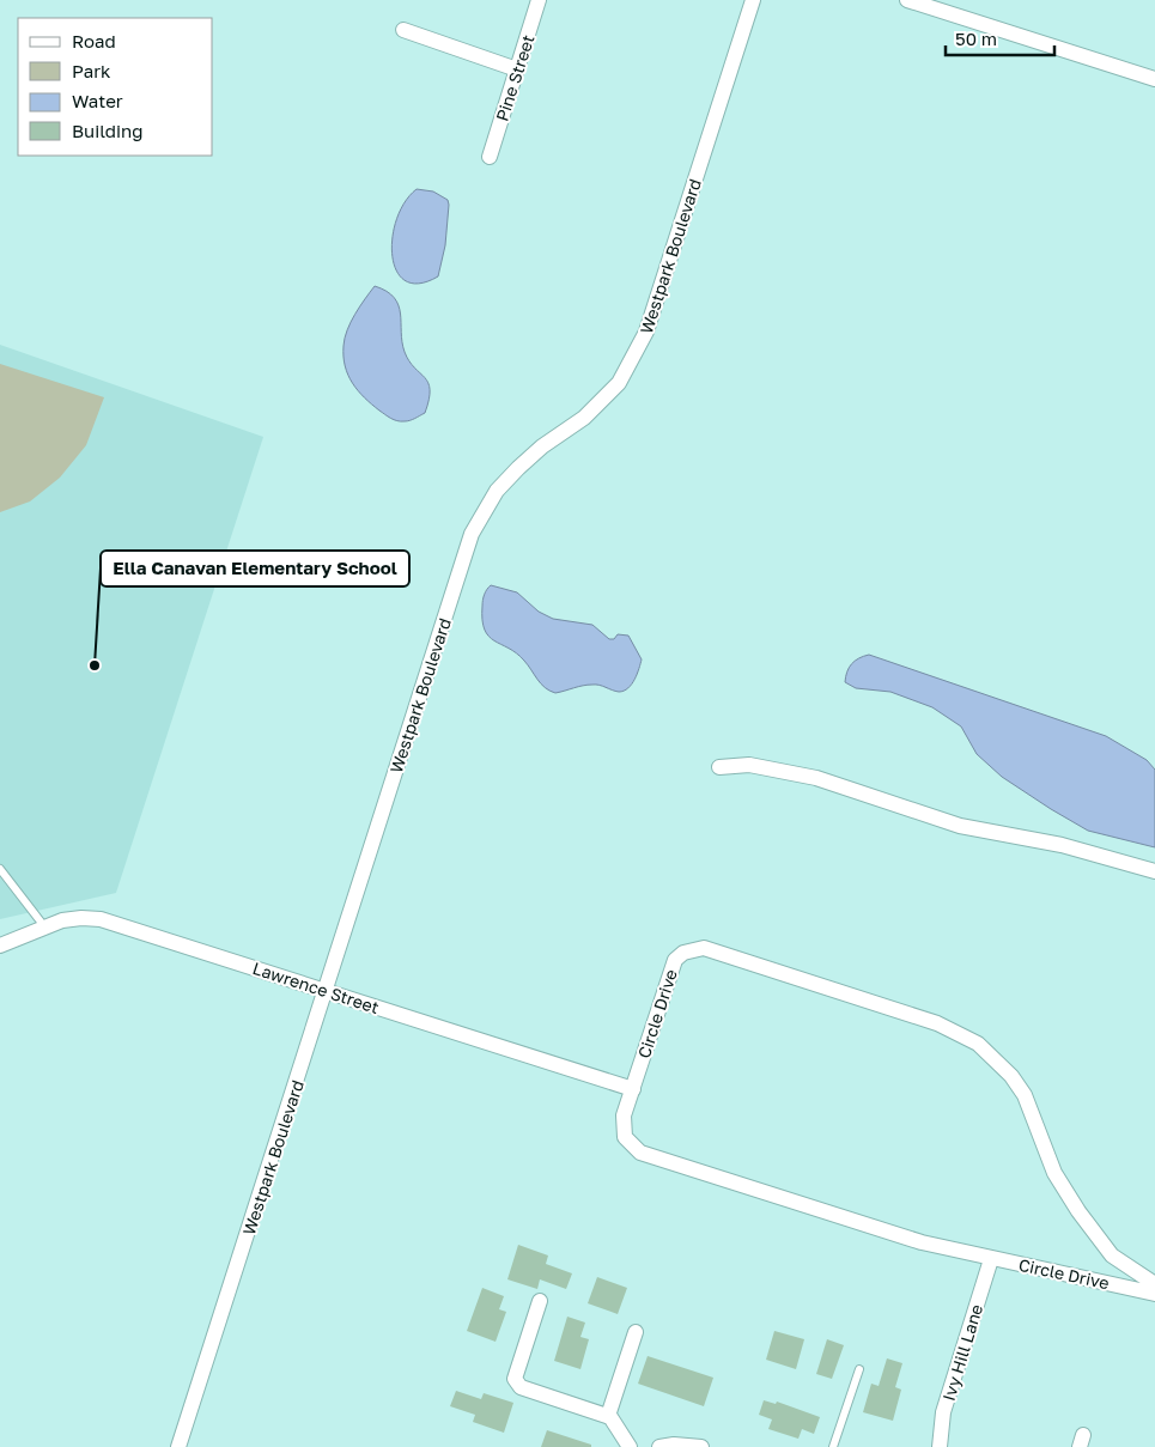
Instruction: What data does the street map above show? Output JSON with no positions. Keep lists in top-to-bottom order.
{
  "streets": {
    "street": [
      "Pine Street",
      "Westpark Boulevard",
      "Lawrence Street",
      "Circle Drive",
      "Ivy Hill Lane"
    ]
  },
  "crossings": [
    ["Westpark Boulevard", "Lawrence Street"],
    ["Lawrence Street", "Circle Drive"],
    ["Circle Drive", "Ivy Hill Lane"]
  ],
  "places": ["Ella Canavan Elementary School"],
  "legend": [
    "Road",
    "Park",
    "Water",
    "Building"
  ],
  "scale_bar": "50 m"
}
